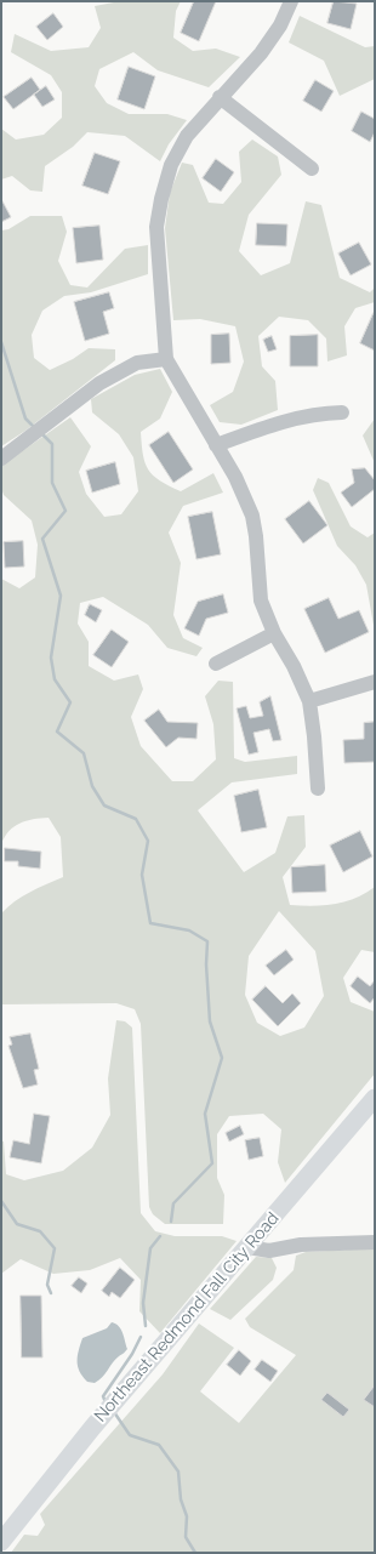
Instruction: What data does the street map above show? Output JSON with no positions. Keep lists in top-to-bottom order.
{
  "streets": {
    "main road": ["Northeast Redmond Fall City Road"]
  }
}
